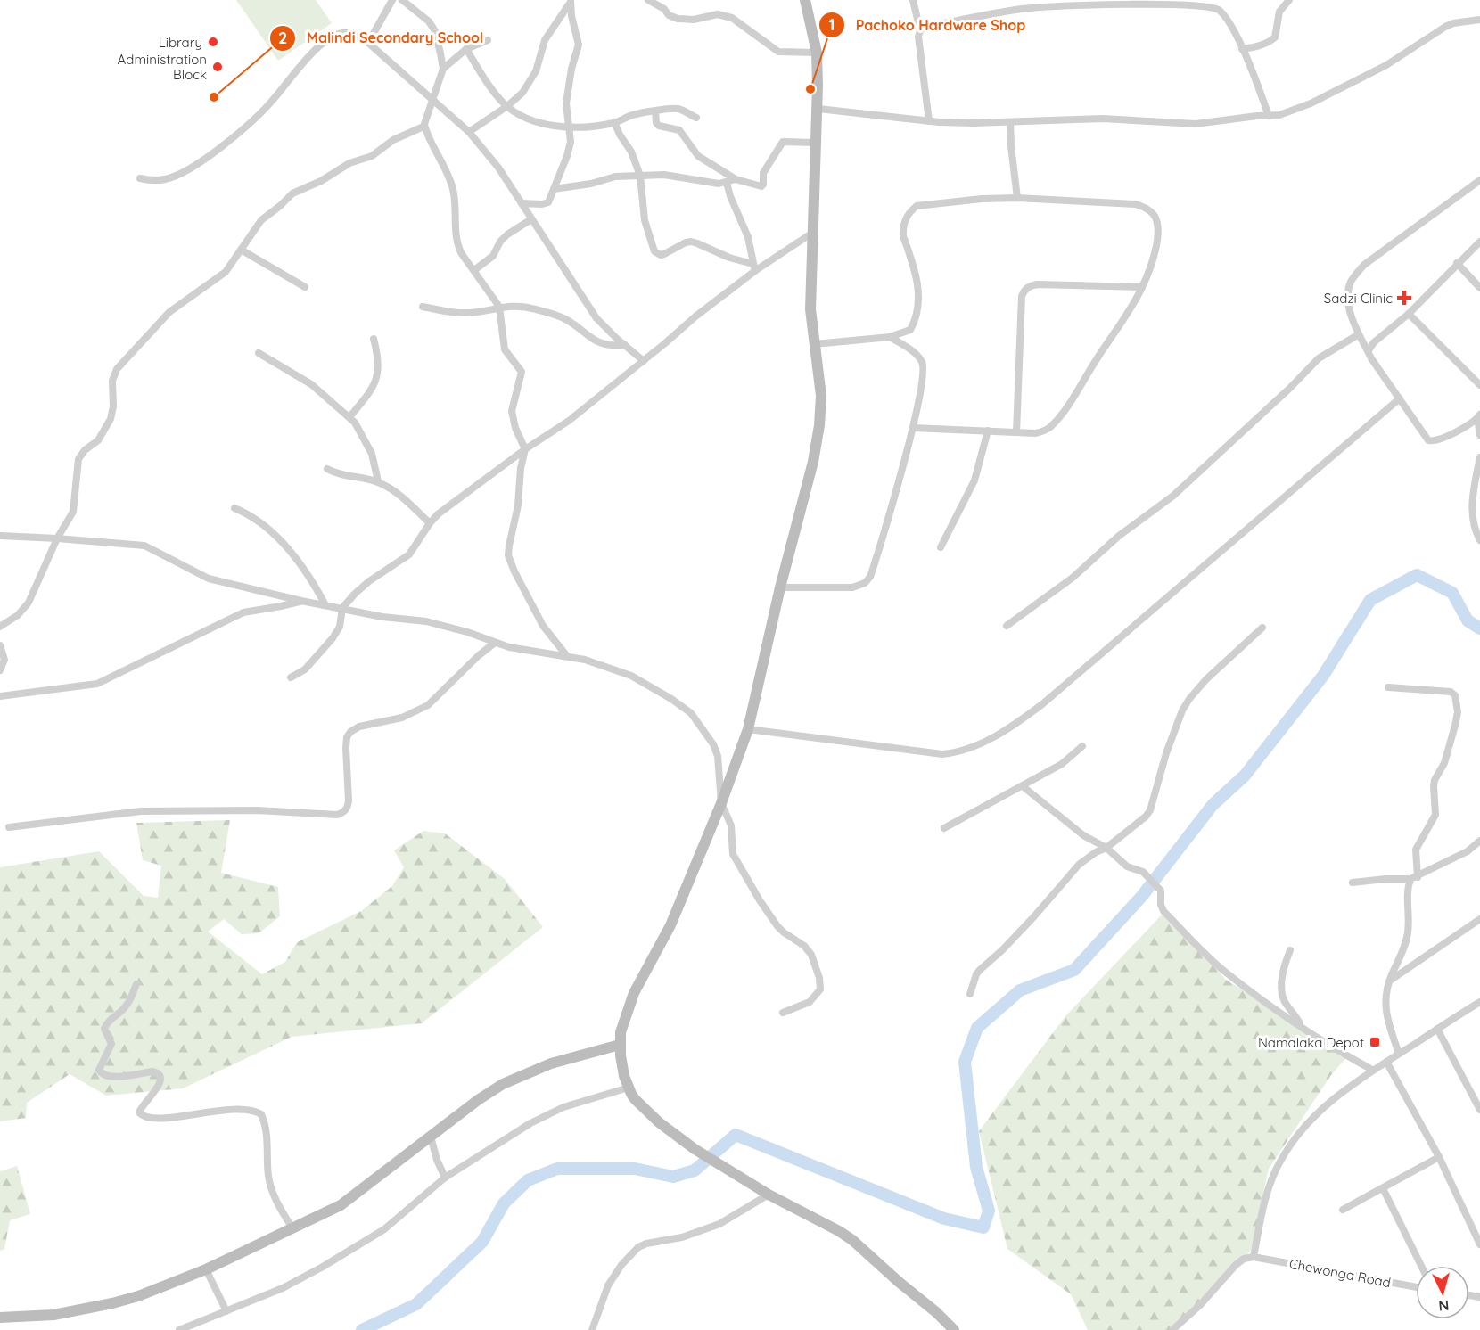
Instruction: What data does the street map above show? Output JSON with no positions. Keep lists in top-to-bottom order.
{
  "streets": {
    "street": ["Chewonga Road"]
  },
  "places": {
    "other": [
      "Library",
      "Administration Block",
      "Pachoko Hardware Shop",
      "Malindi Secondary School"
    ],
    "health": ["Sadzi Clinic"],
    "transit": ["Namalaka Depot"]
  },
  "north": "bottom"
}
